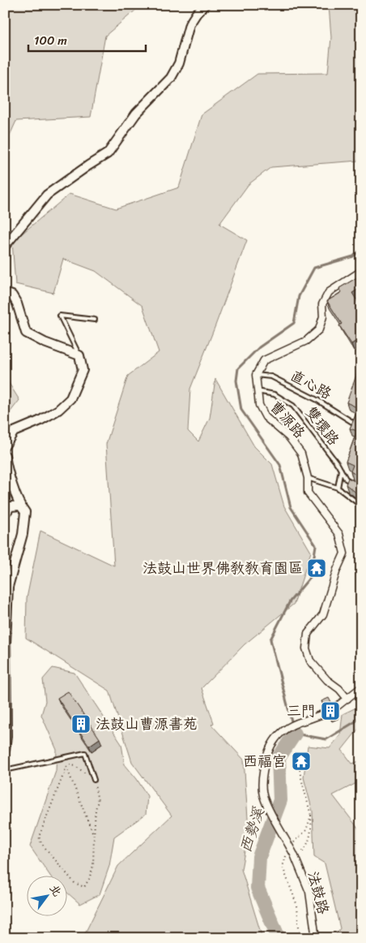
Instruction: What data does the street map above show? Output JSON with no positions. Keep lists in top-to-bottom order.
{
  "streets": {
    "street": ["曹源路", "法鼓路"],
    "lane": ["直心路", "雙環路"]
  },
  "crossings": [
    ["直心路", "曹源路"],
    ["曹源路", "雙環路"]
  ],
  "water": ["西勢溪"],
  "places": {
    "temple": ["法鼓山世界佛教教育園區", "西福宮"],
    "building": ["三門", "法鼓山曹源書苑"]
  },
  "scale_bar": "100 m",
  "north": "top right"
}
